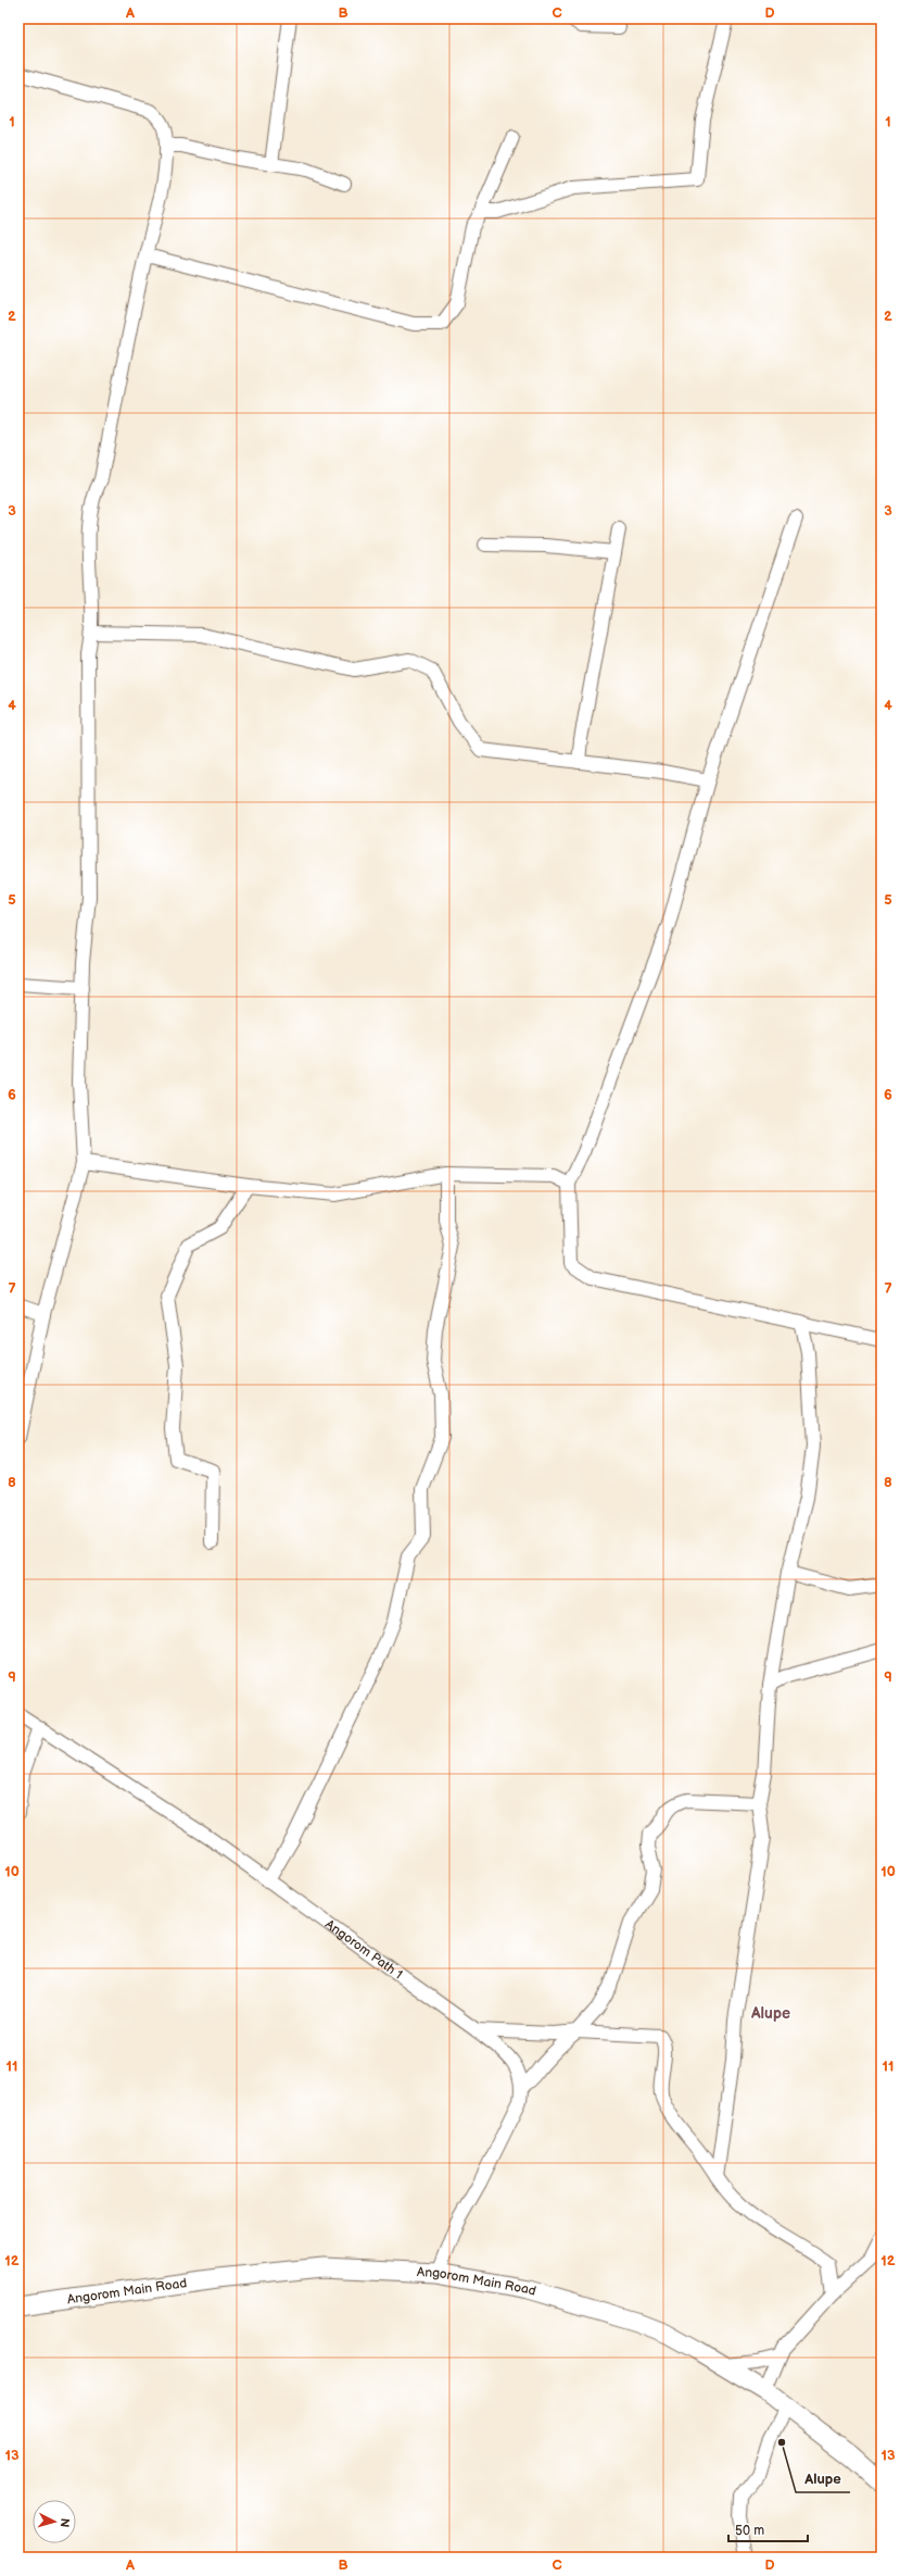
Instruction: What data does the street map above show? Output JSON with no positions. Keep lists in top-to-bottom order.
{
  "streets": {
    "highway": ["Angorom Main Road"],
    "street": ["Angorom Path 1"]
  },
  "districts": ["Alupe"],
  "places": ["Alupe"],
  "scale_bar": "50 m",
  "north": "right",
  "grid": {
    "columns": [
      "A",
      "B",
      "C",
      "D"
    ],
    "rows": [
      "1",
      "2",
      "3",
      "4",
      "5",
      "6",
      "7",
      "8",
      "9",
      "10",
      "11",
      "12",
      "13"
    ]
  }
}
